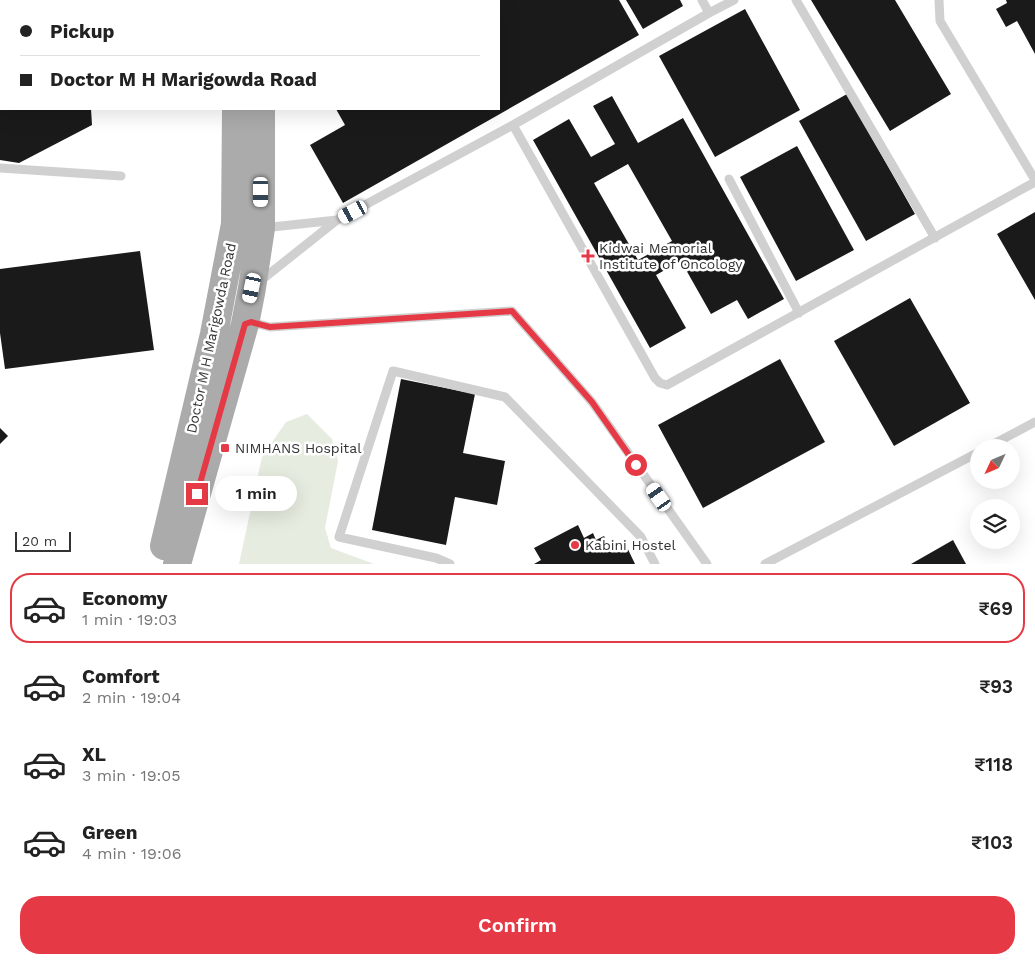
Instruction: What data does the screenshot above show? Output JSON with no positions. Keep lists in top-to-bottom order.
{
  "streets": {
    "main road": ["Doctor M H Marigowda Road"]
  },
  "places": {
    "health": ["Kidwai Memorial Institute of Oncology"],
    "transit": ["NIMHANS Hospital"],
    "other": ["Kabini Hostel"]
  },
  "scale_bar": "20 m",
  "north": "bottom left",
  "page": {
    "banner": ["Pickup", "Doctor M H Marigowda Road"],
    "bubble": "1 min",
    "scale": "20 m",
    "list": [
      {
        "name": "Economy",
        "note": "1 min · 19:03",
        "value": "₹69"
      },
      {
        "name": "Comfort",
        "note": "2 min · 19:04",
        "value": "₹93"
      },
      {
        "name": "XL",
        "note": "3 min · 19:05",
        "value": "₹118"
      },
      {
        "name": "Green",
        "note": "4 min · 19:06",
        "value": "₹103"
      }
    ],
    "buttons": "Confirm"
  }
}
